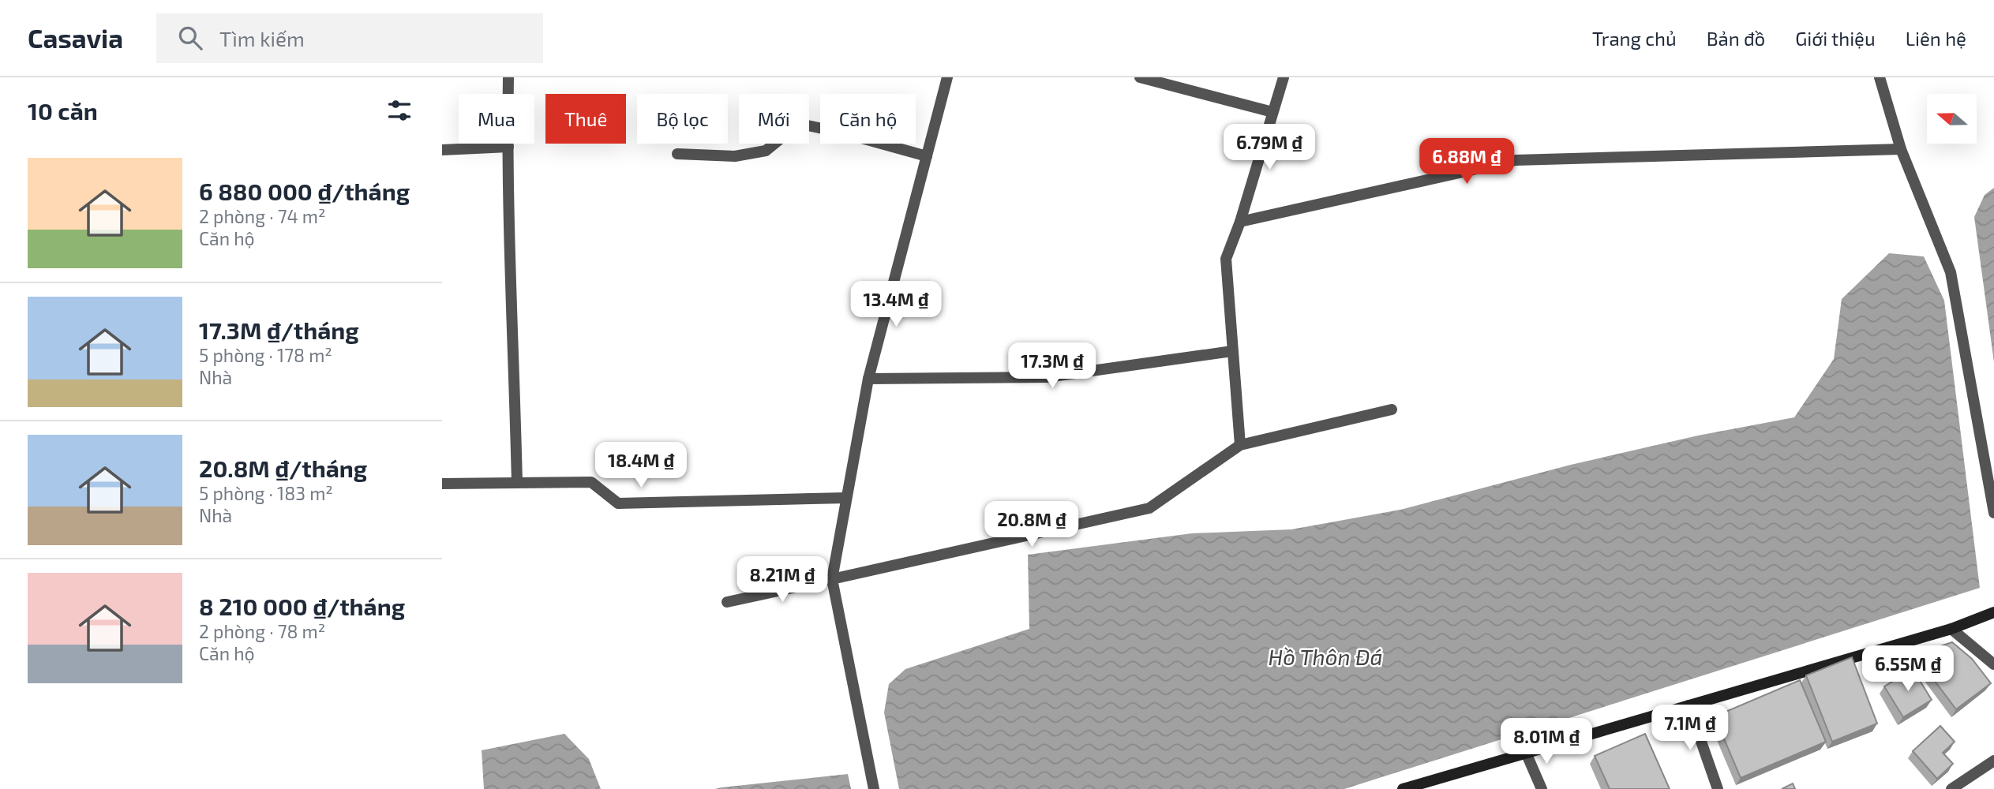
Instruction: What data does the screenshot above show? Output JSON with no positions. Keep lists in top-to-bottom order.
{
  "water": ["Hồ Thôn Đá"],
  "north": "left",
  "page": {
    "header": "Casavia",
    "search": "Tìm kiếm",
    "nav": [
      "Trang chủ",
      "Bản đồ",
      "Giới thiệu",
      "Liên hệ"
    ],
    "heading": "10 căn",
    "chip": [
      "Mua",
      "Thuê",
      "Bộ lọc",
      "Mới",
      "Căn hộ"
    ],
    "price": [
      "6.79M ₫",
      "6.88M ₫",
      "13.4M ₫",
      "17.3M ₫",
      "18.4M ₫",
      "20.8M ₫",
      "8.21M ₫",
      "6.55M ₫",
      "7.1M ₫",
      "8.01M ₫"
    ],
    "list": [
      {
        "name": "6 880 000 ₫/tháng",
        "note": "2 phòng · 74 m² · Căn hộ"
      },
      {
        "name": "17.3M ₫/tháng",
        "note": "5 phòng · 178 m² · Nhà"
      },
      {
        "name": "20.8M ₫/tháng",
        "note": "5 phòng · 183 m² · Nhà"
      },
      {
        "name": "8 210 000 ₫/tháng",
        "note": "2 phòng · 78 m² · Căn hộ"
      }
    ]
  }
}
